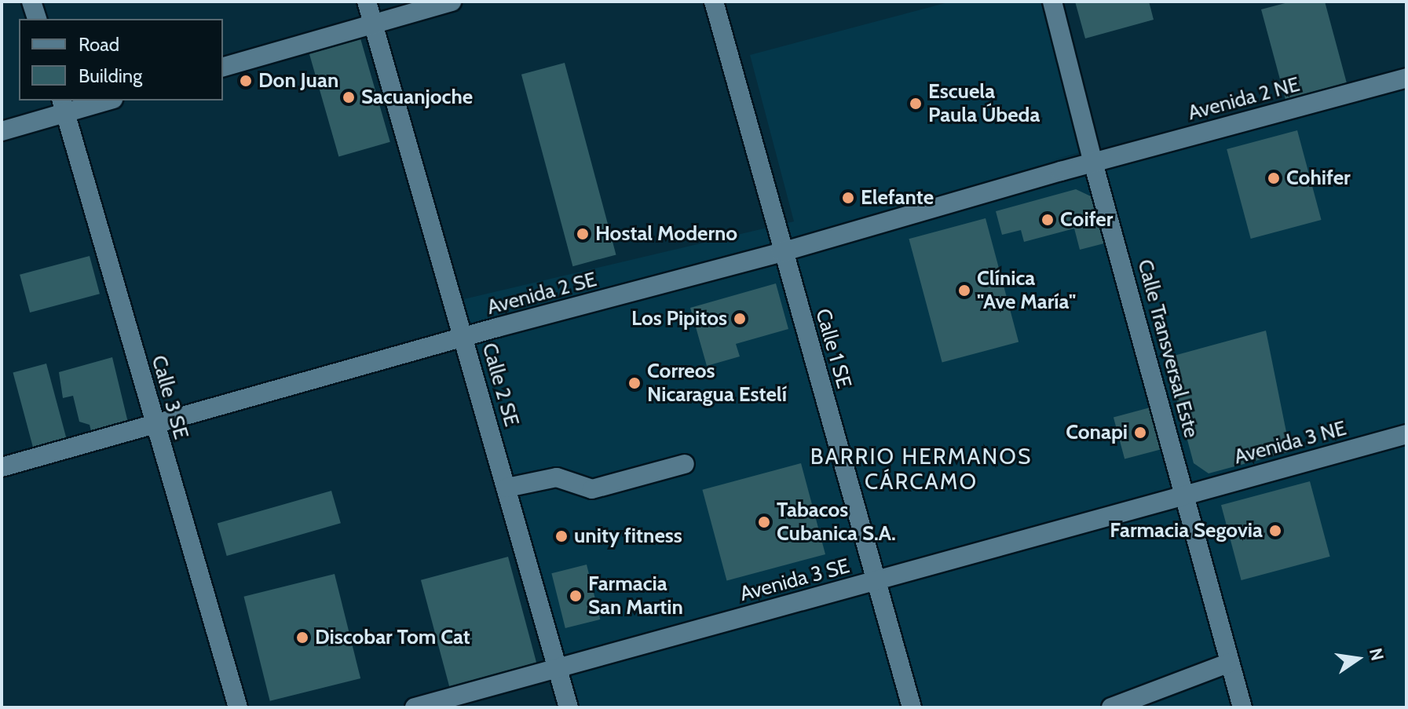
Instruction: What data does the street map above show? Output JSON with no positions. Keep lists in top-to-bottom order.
{
  "streets": {
    "street": [
      "Avenida 2 NE",
      "Avenida 2 SE",
      "Calle 1 SE",
      "Calle Transversal Este",
      "Calle 2 SE",
      "Calle 3 SE",
      "Avenida 3 NE",
      "Avenida 3 SE"
    ]
  },
  "crossings": [
    ["Avenida 2 NE", "Avenida 2 SE"],
    ["Avenida 2 NE", "Calle Transversal Este"],
    ["Avenida 2 SE", "Calle 1 SE"],
    ["Avenida 2 SE", "Calle Transversal Este"],
    ["Avenida 2 SE", "Calle 2 SE"],
    ["Avenida 2 SE", "Calle 3 SE"],
    ["Calle 1 SE", "Avenida 3 SE"],
    ["Calle Transversal Este", "Avenida 3 NE"],
    ["Calle Transversal Este", "Avenida 3 SE"],
    ["Calle 2 SE", "Avenida 3 SE"],
    ["Avenida 3 NE", "Avenida 3 SE"]
  ],
  "districts": ["BARRIO HERMANOS CÁRCAMO"],
  "places": [
    "Don Juan",
    "Sacuanjoche",
    "Escuela Paula Úbeda",
    "Cohifer",
    "Elefante",
    "Coifer",
    "Hostal Moderno",
    "Clínica \"Ave María\"",
    "Los Pipitos",
    "Correos Nicaragua Estelí",
    "Conapi",
    "Tabacos Cubanica S.A.",
    "Farmacia Segovia",
    "unity fitness",
    "Farmacia San Martin",
    "Discobar Tom Cat"
  ],
  "legend": ["Road", "Building"],
  "north": "right"
}
